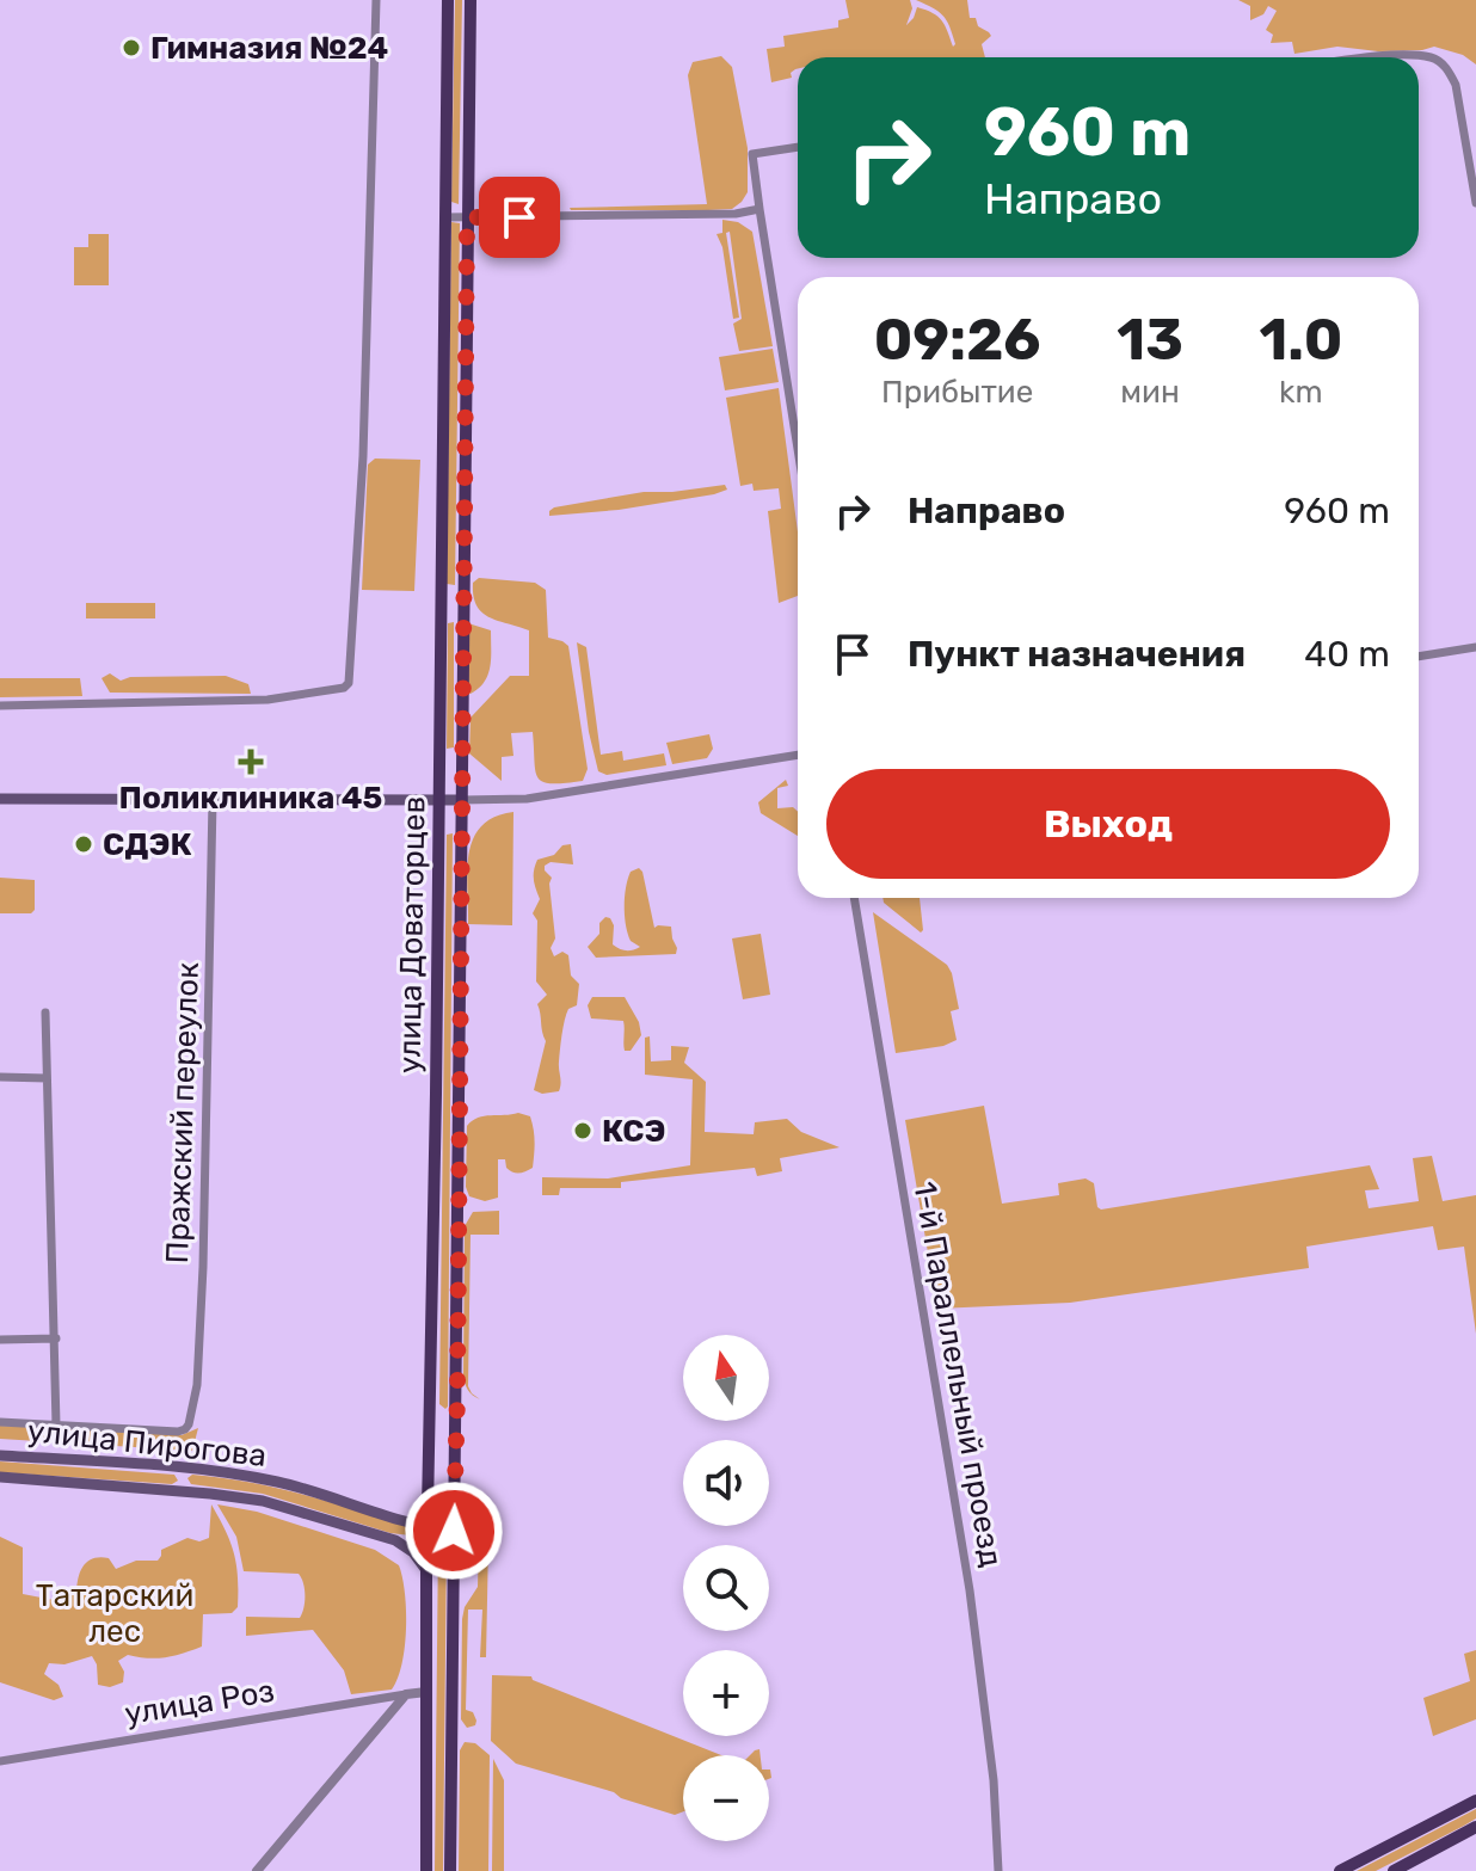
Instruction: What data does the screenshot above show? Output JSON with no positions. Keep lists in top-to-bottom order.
{
  "streets": {
    "main road": ["улица Доваторцев", "улица Пирогова"],
    "street": ["Пражский переулок", "1-й Параллельный проезд", "улица Роз"]
  },
  "crossings": [
    ["улица Доваторцев", "улица Пирогова"]
  ],
  "parks": ["Татарский лес"],
  "places": {
    "other": ["Гимназия №24", "СДЭК", "КСЭ"],
    "health": ["Поликлиника 45"]
  },
  "north": "top",
  "page": {
    "turn": ["960 m", "Направо"],
    "eta": [
      "09:26",
      "Прибытие",
      "13",
      "мин",
      "1.0",
      "km"
    ],
    "list": [
      {
        "name": "Направо",
        "value": "960 m"
      },
      {
        "name": "Пункт назначения",
        "value": "40 m"
      }
    ],
    "buttons": "Выход",
    "map_buttons": ["+", "−"]
  }
}
